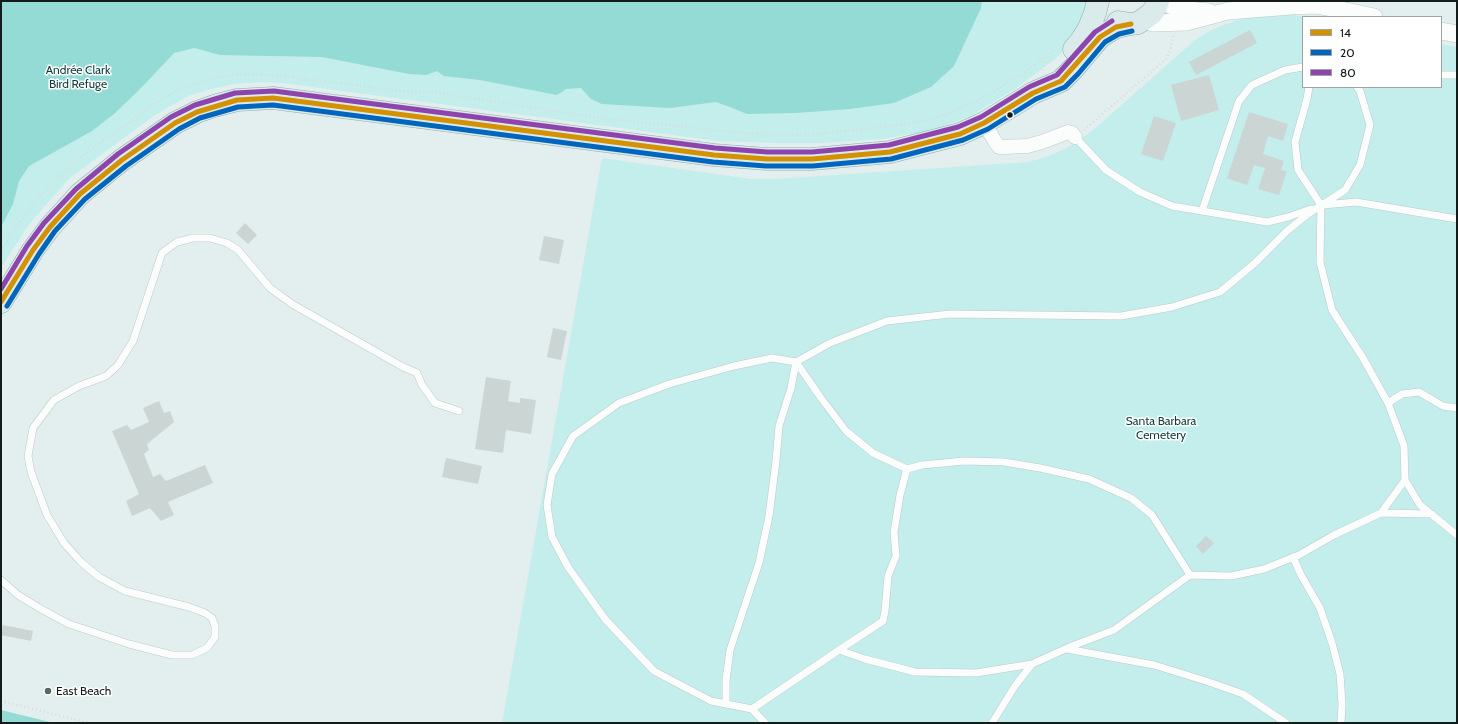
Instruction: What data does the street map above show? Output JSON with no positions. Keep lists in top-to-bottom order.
{
  "parks": ["Andrée Clark Bird Refuge", "Santa Barbara Cemetery"],
  "places": ["East Beach"],
  "lines": ["transit line 80", "transit line 14", "transit line 20"],
  "legend": ["14", "20", "80"]
}
